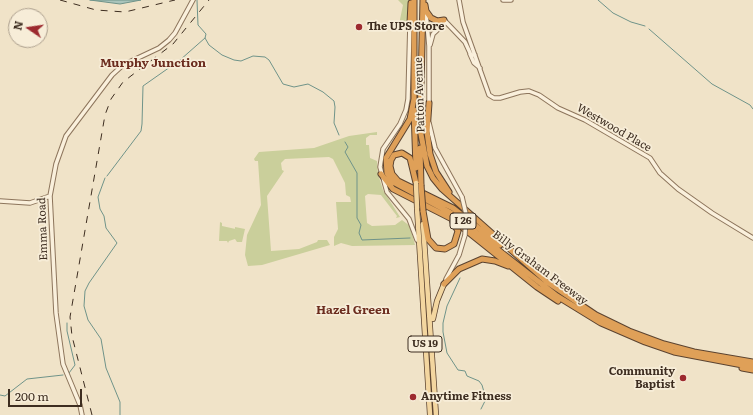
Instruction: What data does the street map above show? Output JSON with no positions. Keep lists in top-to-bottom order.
{
  "streets": {
    "highway": [
      "Patton Avenue",
      "I 26",
      "Billy Graham Freeway",
      "US 19"
    ],
    "street": ["Westwood Place", "Emma Road"]
  },
  "crossings": [
    ["Patton Avenue", "Billy Graham Freeway"]
  ],
  "districts": ["Murphy Junction", "Hazel Green"],
  "places": ["The UPS Store", "Community Baptist", "Anytime Fitness"],
  "scale_bar": "200 m",
  "north": "left"
}
